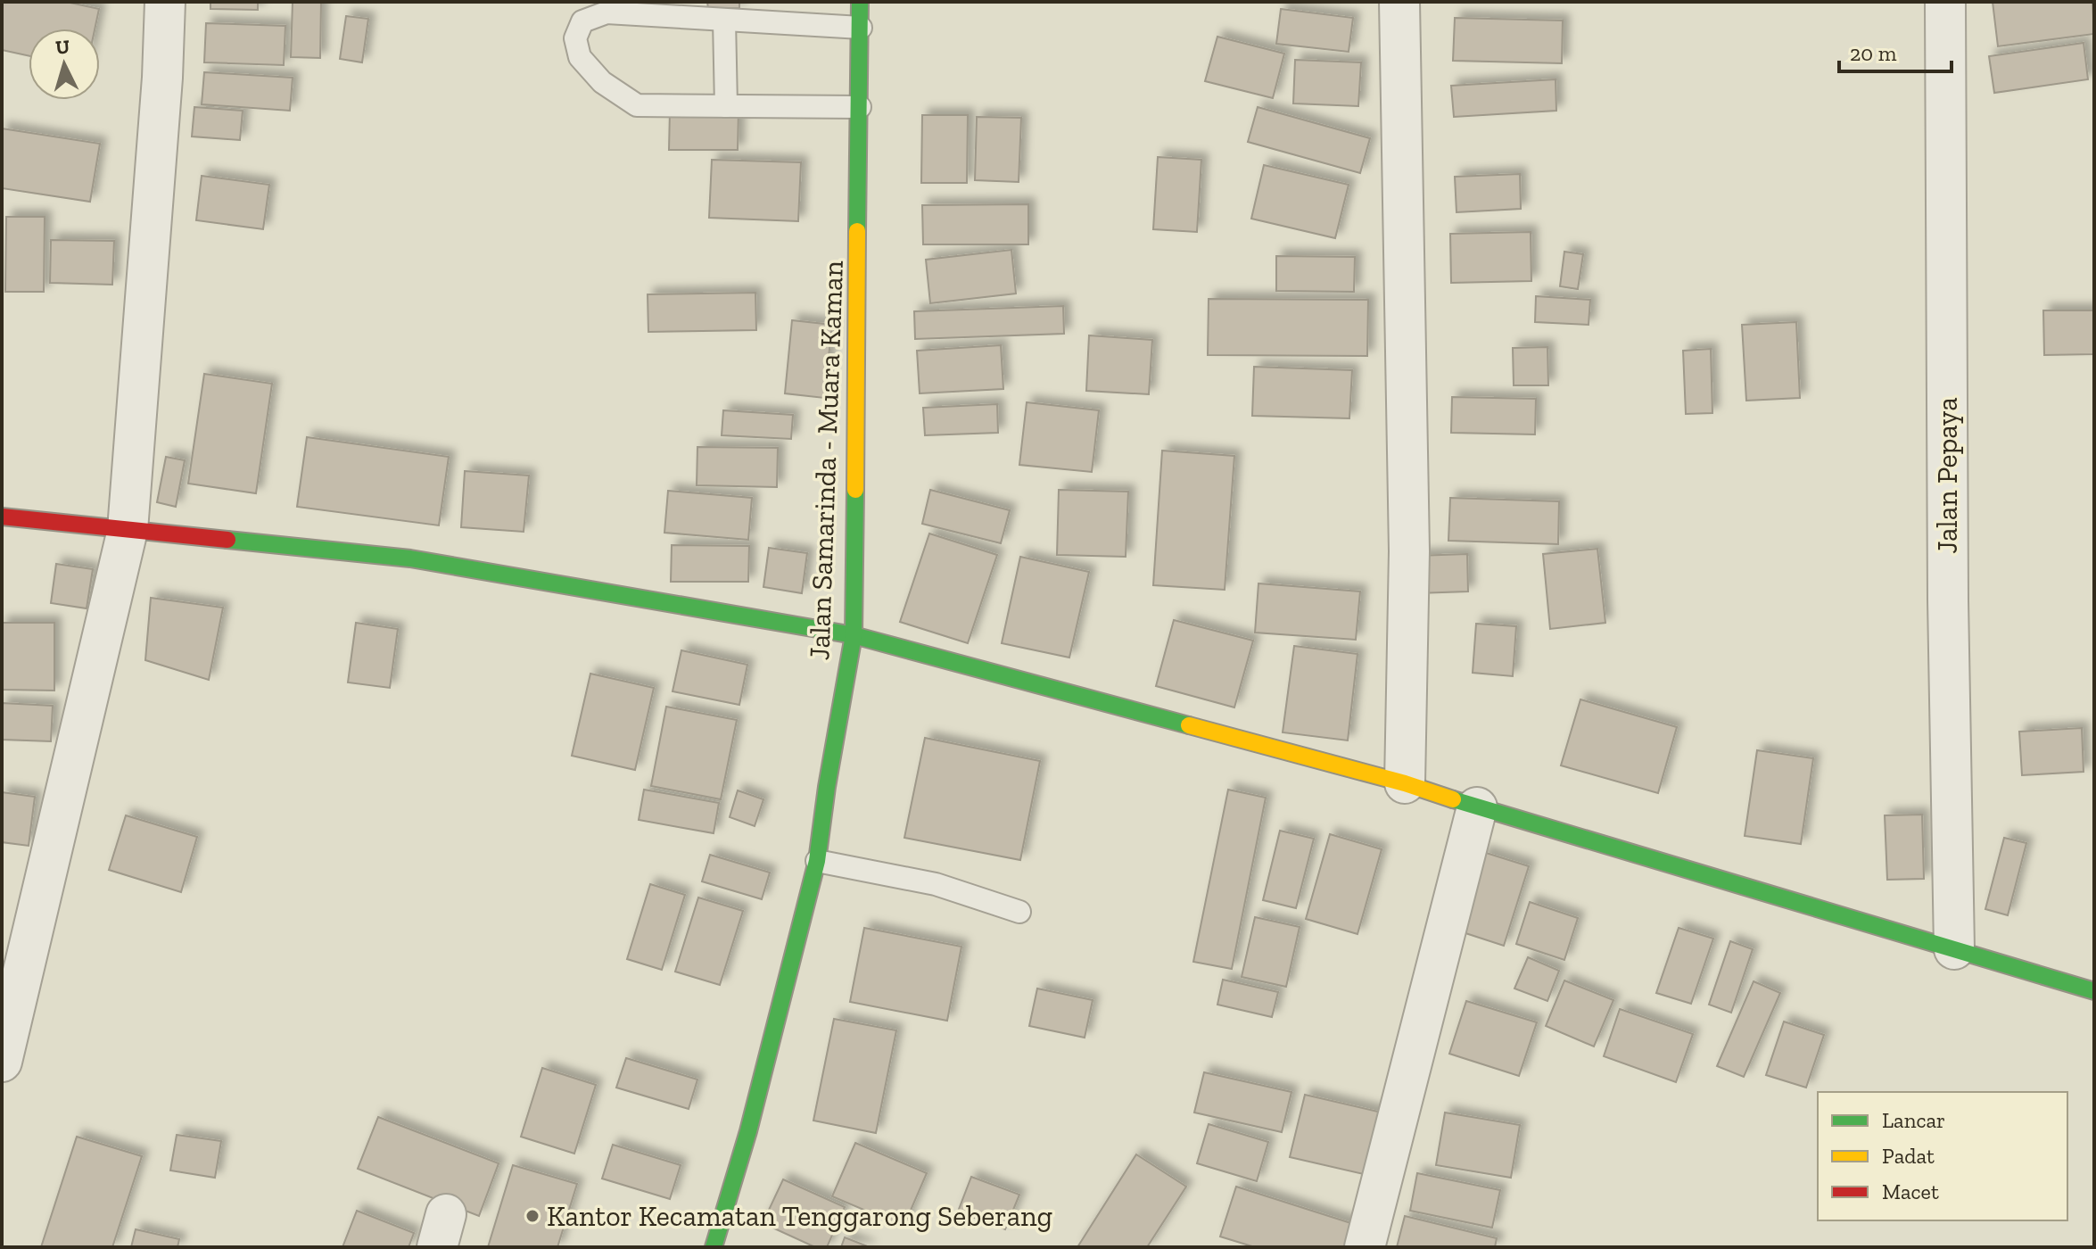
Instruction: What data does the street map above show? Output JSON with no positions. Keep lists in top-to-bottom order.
{
  "streets": {
    "street": ["Jalan Samarinda - Muara Kaman", "Jalan Pepaya"]
  },
  "places": ["Kantor Kecamatan Tenggarong Seberang"],
  "legend": ["Lancar", "Padat", "Macet"],
  "scale_bar": "20 m",
  "north": "top"
}
